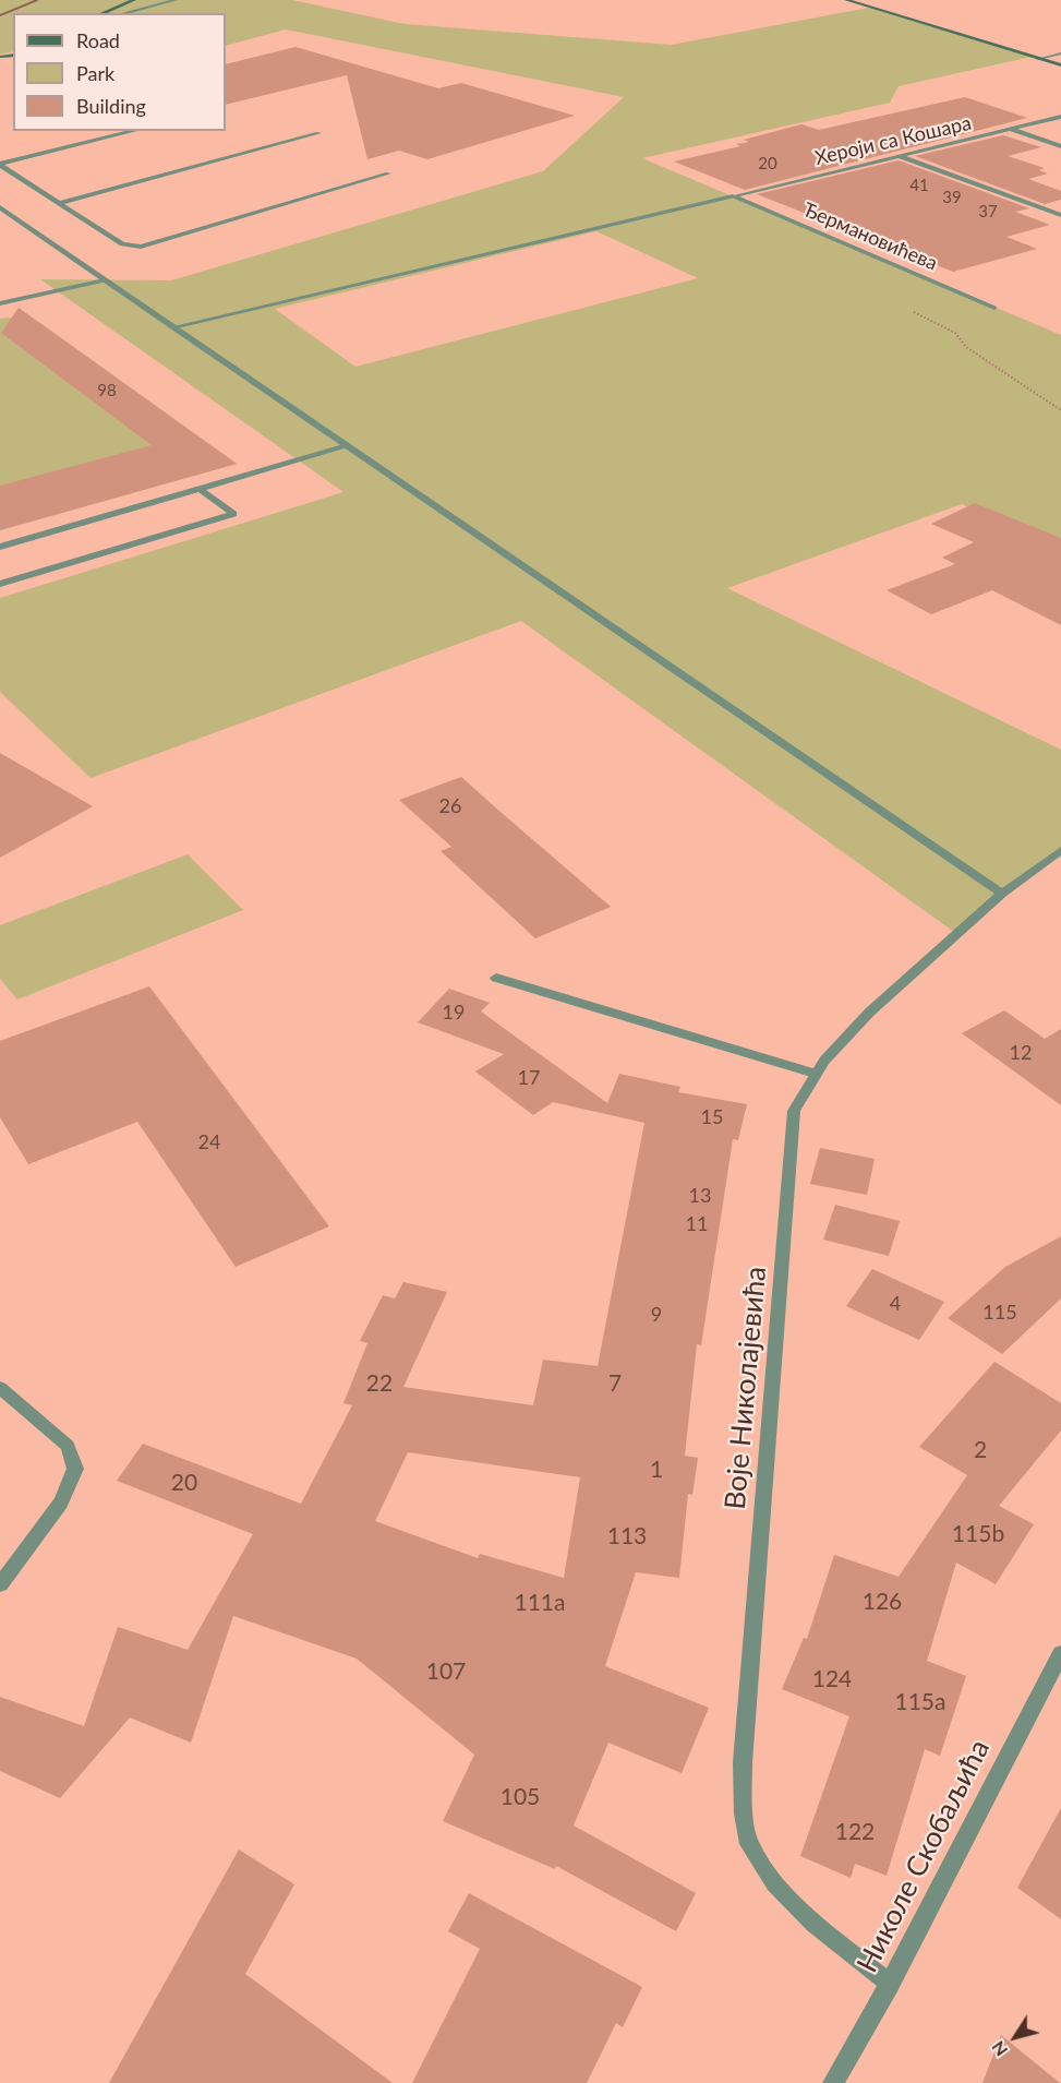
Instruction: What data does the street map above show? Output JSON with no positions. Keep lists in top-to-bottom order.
{
  "streets": {
    "street": [
      "Хероји са Кошара",
      "Ђермановићева",
      "Воје Николајевића",
      "Николе Скобаљића"
    ]
  },
  "crossings": [
    ["Хероји са Кошара", "Ђермановићева"],
    ["Воје Николајевића", "Николе Скобаљића"]
  ],
  "house_numbers": [
    "20",
    "41",
    "39",
    "37",
    "98",
    "26",
    "19",
    "12",
    "17",
    "15",
    "24",
    "13",
    "11",
    "4",
    "115",
    "9",
    "22",
    "7",
    "2",
    "1",
    "20",
    "115b",
    "113",
    "126",
    "111a",
    "107",
    "124",
    "115a",
    "105",
    "122"
  ],
  "legend": ["Road", "Park", "Building"],
  "north": "bottom left"
}
